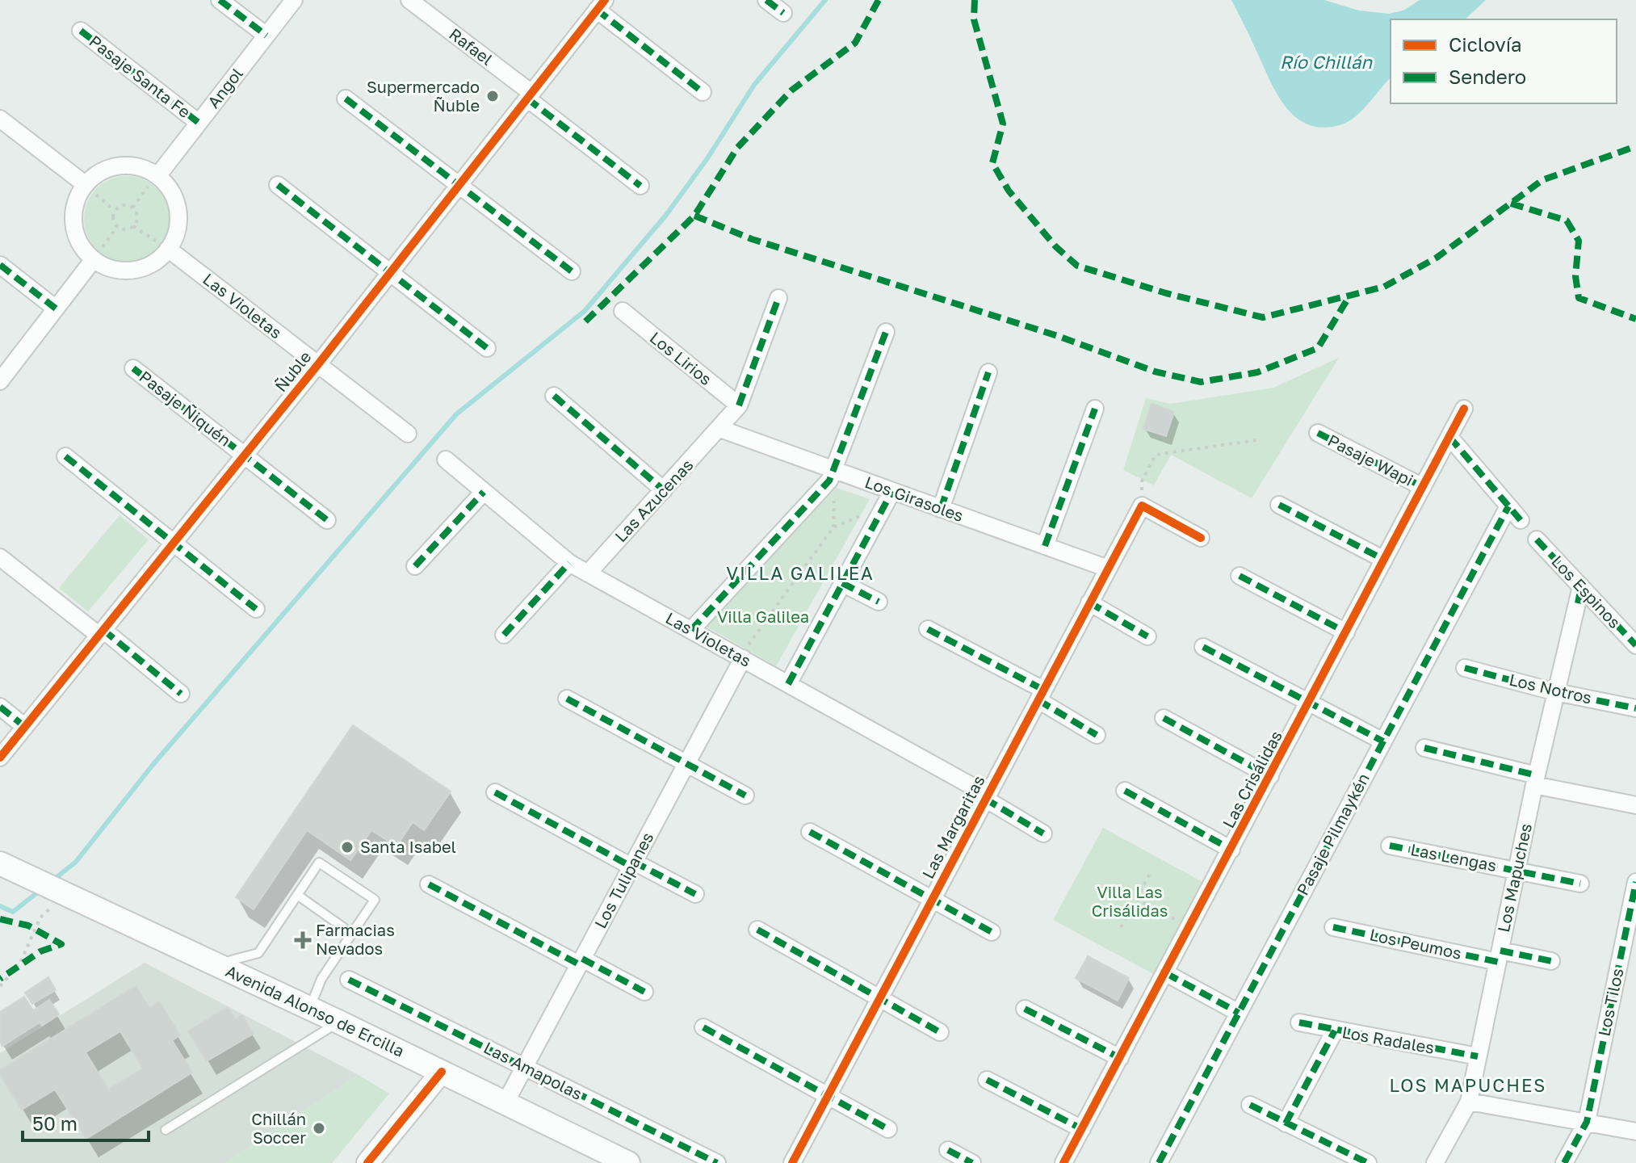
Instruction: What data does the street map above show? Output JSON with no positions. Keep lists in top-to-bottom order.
{
  "streets": {
    "main road": ["Avenida Alonso de Ercilla"],
    "street": [
      "Rafael",
      "Pasaje Santa Fe",
      "Angol",
      "Las Violetas",
      "Los Lirios",
      "Ñuble",
      "Pasaje Ñiquén",
      "Pasaje Wapi",
      "Los Girasoles",
      "Las Azucenas",
      "Los Espinos",
      "Los Notros",
      "Las Crisálidas",
      "Las Margaritas",
      "Pasaje Pilmaykén",
      "Las Lengas",
      "Los Mapuches",
      "Los Tulipanes",
      "Los Peumos",
      "Los Tilos",
      "Los Radales",
      "Las Amapolas"
    ]
  },
  "crossings": [
    ["Rafael", "Ñuble"],
    ["Pasaje Santa Fe", "Angol"],
    ["Las Violetas", "Ñuble"],
    ["Las Violetas", "Las Azucenas"],
    ["Las Violetas", "Las Margaritas"],
    ["Las Violetas", "Los Tulipanes"],
    ["Los Lirios", "Las Azucenas"],
    ["Ñuble", "Pasaje Ñiquén"],
    ["Pasaje Wapi", "Las Crisálidas"],
    ["Los Girasoles", "Las Azucenas"],
    ["Los Girasoles", "Las Margaritas"],
    ["Los Espinos", "Los Mapuches"],
    ["Los Notros", "Los Mapuches"],
    ["Las Lengas", "Los Mapuches"],
    ["Los Mapuches", "Los Peumos"],
    ["Los Mapuches", "Los Radales"],
    ["Los Tulipanes", "Avenida Alonso de Ercilla"],
    ["Los Tulipanes", "Las Amapolas"]
  ],
  "districts": ["VILLA GALILEA", "LOS MAPUCHES"],
  "water": ["Río Chillán"],
  "parks": ["Villa Galilea", "Villa Las Crisálidas"],
  "places": {
    "other": ["Supermercado Ñuble", "Santa Isabel", "Chillán Soccer"],
    "health": ["Farmacias Nevados"]
  },
  "legend": ["Ciclovía", "Sendero"],
  "scale_bar": "50 m"
}
